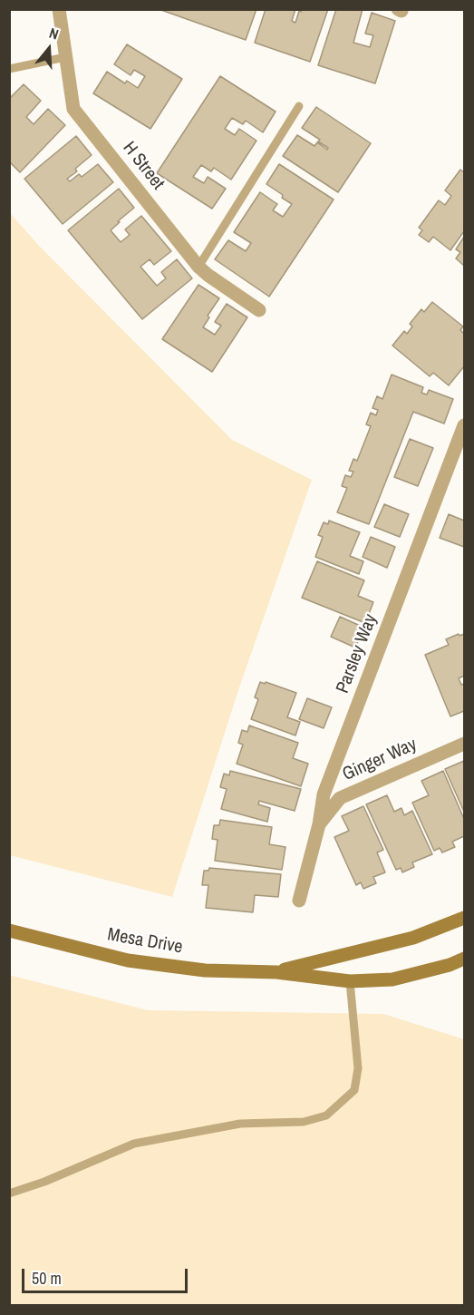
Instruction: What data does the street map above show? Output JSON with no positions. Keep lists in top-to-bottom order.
{
  "streets": {
    "main road": ["Mesa Drive"],
    "street": ["H Street", "Parsley Way", "Ginger Way"]
  },
  "crossings": [
    ["Parsley Way", "Ginger Way"]
  ],
  "scale_bar": "50 m",
  "north": "top"
}
